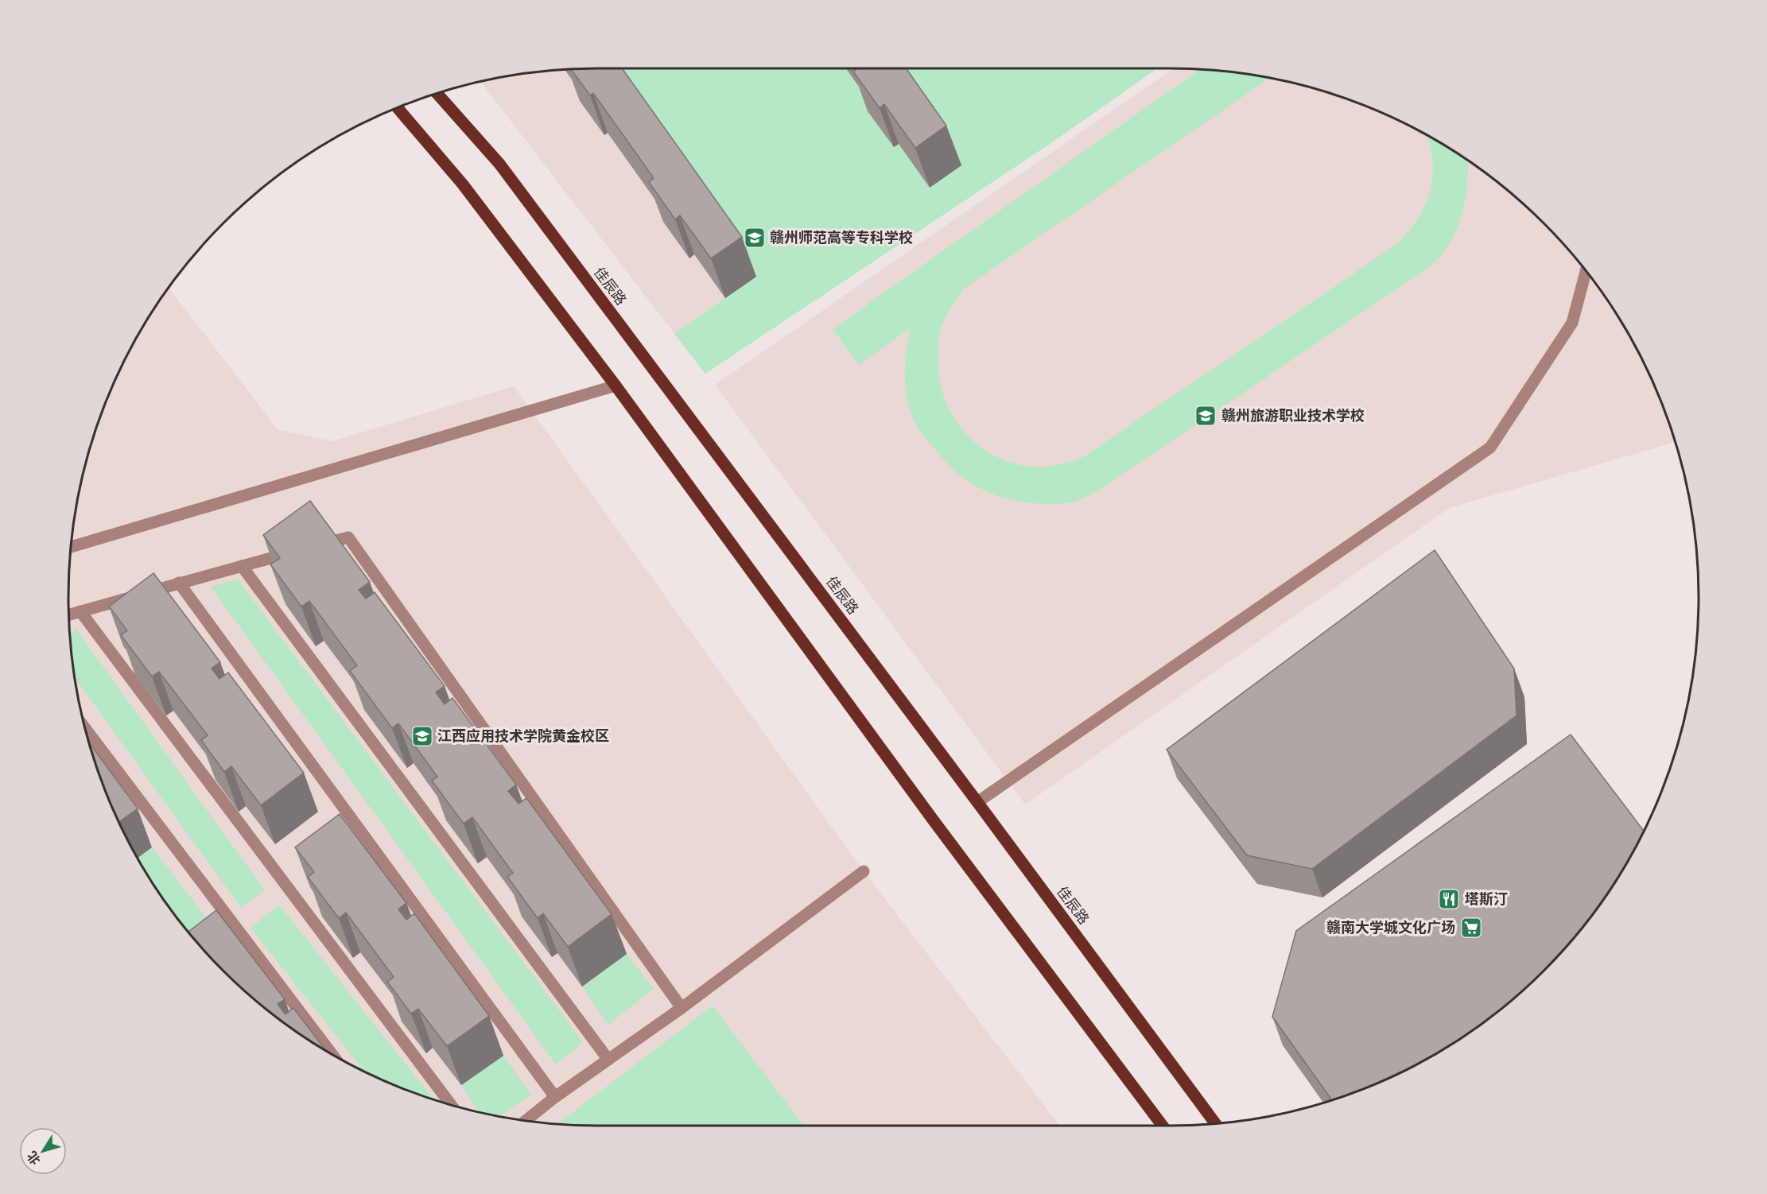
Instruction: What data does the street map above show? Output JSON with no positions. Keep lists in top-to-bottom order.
{
  "streets": {
    "main road": ["佳辰路"]
  },
  "places": {
    "school or university": ["赣州师范高等专科学校", "赣州旅游职业技术学校", "江西应用技术学院黄金校区"],
    "restaurant": ["塔斯汀"],
    "supermarket": ["赣南大学城文化广场"]
  },
  "north": "bottom left"
}
